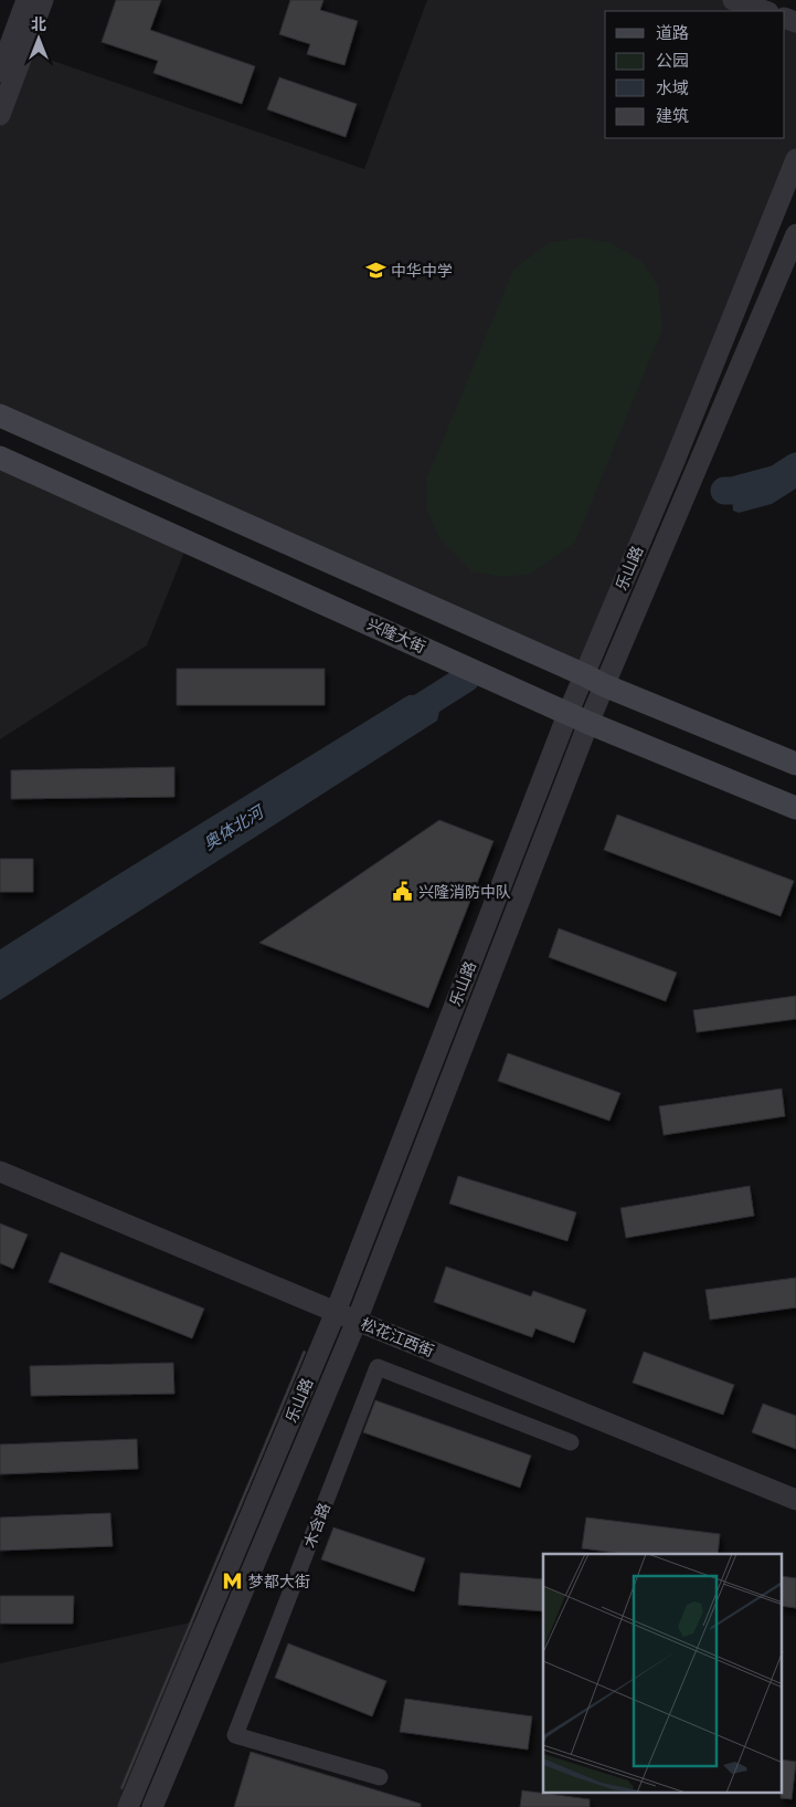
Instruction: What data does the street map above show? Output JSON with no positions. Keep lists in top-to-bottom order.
{
  "streets": {
    "main road": ["兴隆大街"],
    "street": ["乐山路", "松花江西街", "木含路"]
  },
  "crossings": [
    ["乐山路", "兴隆大街"],
    ["乐山路", "松花江西街"]
  ],
  "water": ["奥体北河"],
  "places": {
    "school or university": ["中华中学"],
    "public building": ["兴隆消防中队"],
    "metro station": ["梦都大街"]
  },
  "legend": [
    "道路",
    "公园",
    "水域",
    "建筑"
  ],
  "north": "top"
}
